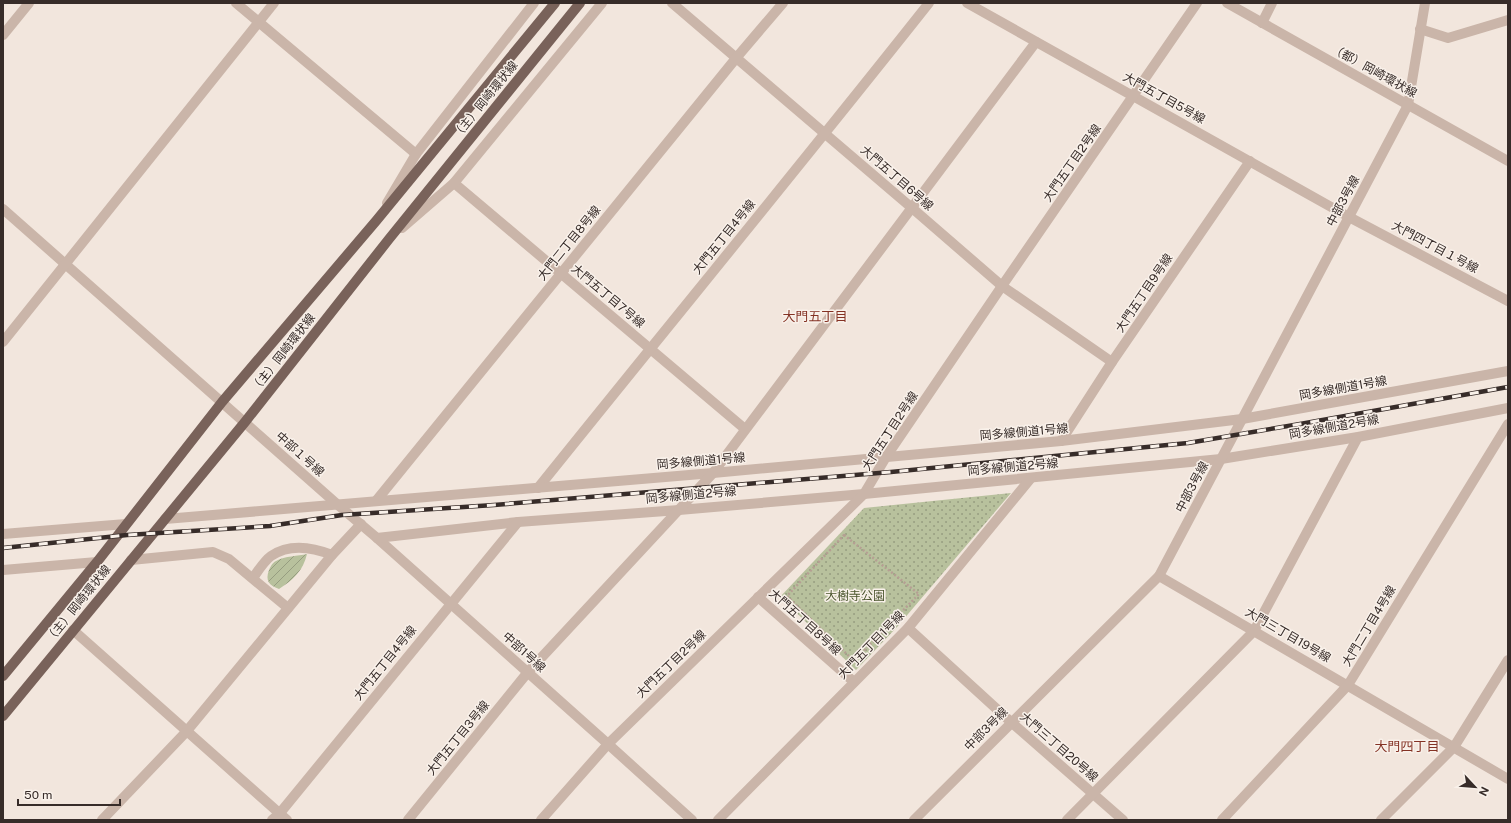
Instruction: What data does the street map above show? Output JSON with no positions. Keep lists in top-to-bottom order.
{
  "streets": {
    "main road": ["（主）岡崎環状線"],
    "street": [
      "（都）岡崎環状線",
      "大門五丁目5号線",
      "大門五丁目2号線",
      "大門五丁目6号線",
      "中部3号線",
      "大門五丁目4号線",
      "大門二丁目8号線",
      "大門四丁目１号線",
      "大門五丁目9号線",
      "大門五丁目7号線",
      "岡多線側道1号線",
      "岡多線側道2号線",
      "中部１号線",
      "大門五丁目8号線",
      "大門二丁目4号線",
      "大門三丁目19号線",
      "大門五丁目1号線",
      "中部1号線",
      "大門五丁目3号線",
      "大門三丁目20号線"
    ]
  },
  "crossings": [
    ["（都）岡崎環状線", "中部3号線"],
    ["大門五丁目5号線", "大門五丁目2号線"],
    ["大門五丁目5号線", "中部3号線"],
    ["大門五丁目5号線", "大門四丁目１号線"],
    ["大門五丁目5号線", "大門五丁目9号線"],
    ["大門五丁目5号線", "大門五丁目3号線"],
    ["（主）岡崎環状線", "岡多線側道1号線"],
    ["（主）岡崎環状線", "中部１号線"],
    ["大門五丁目2号線", "大門五丁目6号線"],
    ["大門五丁目2号線", "岡多線側道1号線"],
    ["大門五丁目2号線", "岡多線側道2号線"],
    ["大門五丁目2号線", "大門五丁目8号線"],
    ["大門五丁目2号線", "中部1号線"],
    ["大門五丁目6号線", "大門五丁目4号線"],
    ["大門五丁目6号線", "大門二丁目8号線"],
    ["大門五丁目6号線", "大門五丁目9号線"],
    ["大門五丁目6号線", "大門五丁目3号線"],
    ["中部3号線", "大門四丁目１号線"],
    ["中部3号線", "岡多線側道1号線"],
    ["中部3号線", "岡多線側道2号線"],
    ["中部3号線", "大門三丁目19号線"],
    ["中部3号線", "大門三丁目20号線"],
    ["大門五丁目4号線", "大門五丁目7号線"],
    ["大門五丁目4号線", "岡多線側道1号線"],
    ["大門五丁目4号線", "岡多線側道2号線"],
    ["大門五丁目4号線", "中部1号線"],
    ["大門二丁目8号線", "大門五丁目7号線"],
    ["大門二丁目8号線", "岡多線側道1号線"],
    ["大門五丁目9号線", "岡多線側道1号線"],
    ["大門五丁目7号線", "大門五丁目3号線"],
    ["岡多線側道1号線", "中部１号線"],
    ["岡多線側道1号線", "中部1号線"],
    ["岡多線側道1号線", "大門五丁目3号線"],
    ["岡多線側道2号線", "大門五丁目1号線"],
    ["岡多線側道2号線", "中部1号線"],
    ["岡多線側道2号線", "大門五丁目3号線"],
    ["中部１号線", "中部1号線"],
    ["大門五丁目8号線", "大門五丁目1号線"],
    ["大門二丁目4号線", "大門三丁目19号線"],
    ["大門五丁目1号線", "大門三丁目20号線"],
    ["中部1号線", "大門五丁目3号線"]
  ],
  "districts": ["大門五丁目", "大門四丁目"],
  "parks": ["大樹寺公園"],
  "scale_bar": "50 m",
  "north": "bottom right"
}
